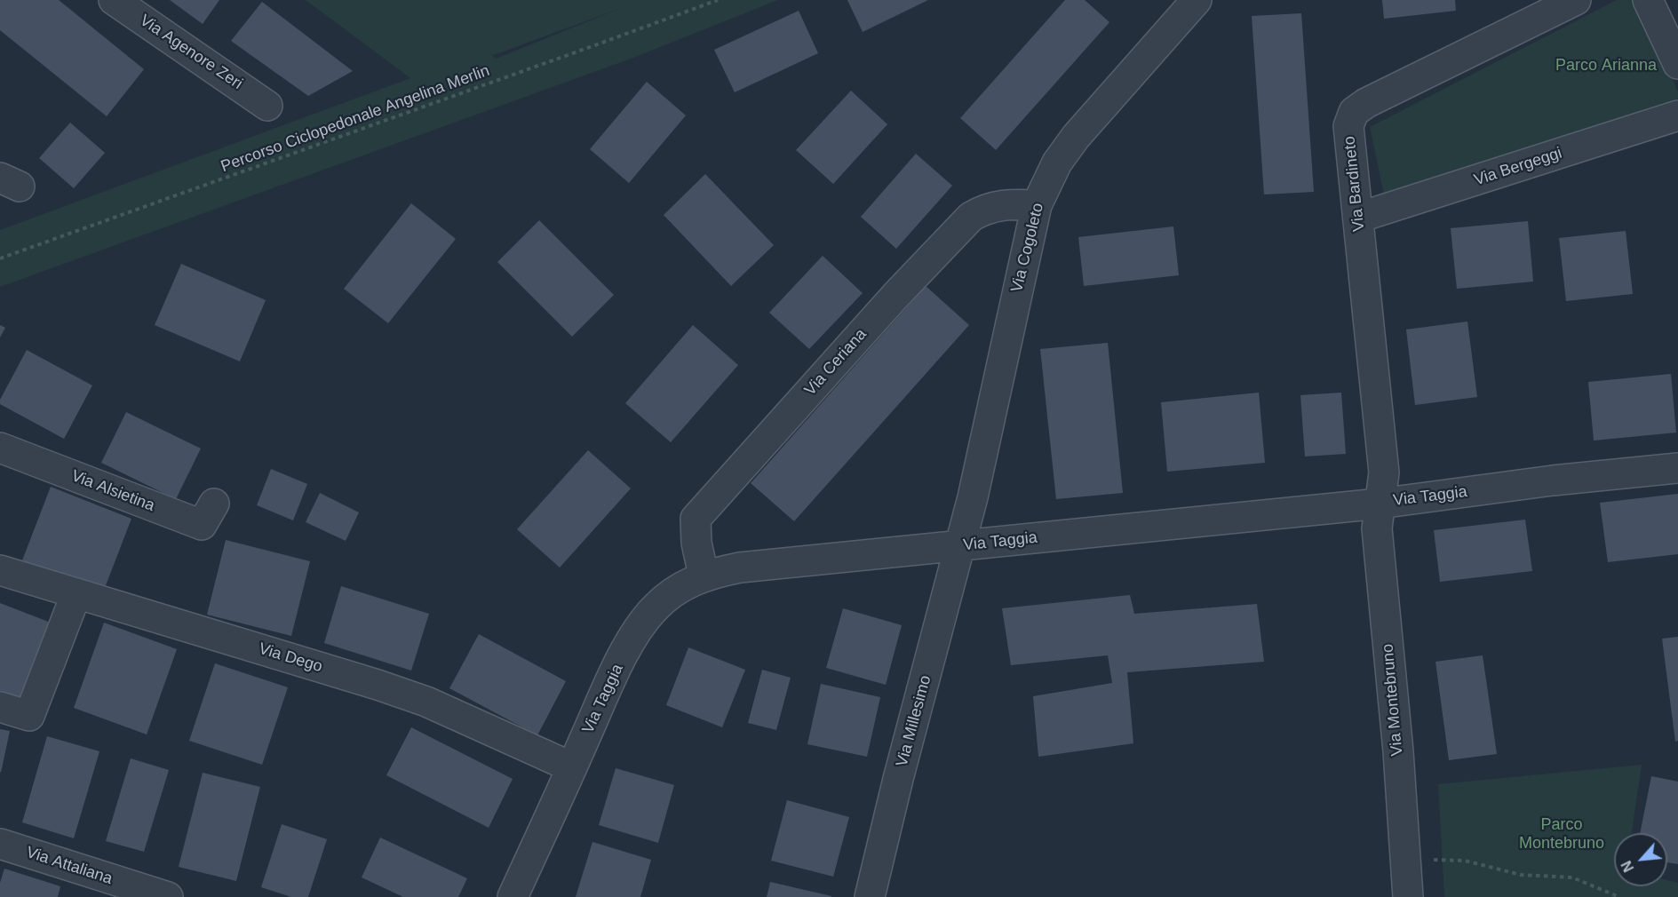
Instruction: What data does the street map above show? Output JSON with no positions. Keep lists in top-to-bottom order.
{
  "streets": {
    "street": [
      "Via Agenore Zeri",
      "Via Bergeggi",
      "Via Bardineto",
      "Via Cogoleto",
      "Via Ceriana",
      "Via Alsietina",
      "Via Taggia",
      "Via Dego",
      "Via Montebruno",
      "Via Millesimo",
      "Via Attaliana"
    ],
    "path": ["Percorso Ciclopedonale Angelina Merlin"]
  },
  "crossings": [
    ["Via Bergeggi", "Via Bardineto"],
    ["Via Bardineto", "Via Taggia"],
    ["Via Bardineto", "Via Montebruno"],
    ["Via Cogoleto", "Via Ceriana"],
    ["Via Cogoleto", "Via Taggia"],
    ["Via Cogoleto", "Via Millesimo"],
    ["Via Ceriana", "Via Taggia"],
    ["Via Taggia", "Via Dego"],
    ["Via Taggia", "Via Montebruno"],
    ["Via Taggia", "Via Millesimo"]
  ],
  "parks": ["Parco Arianna", "Parco Montebruno"],
  "north": "bottom left"
}
